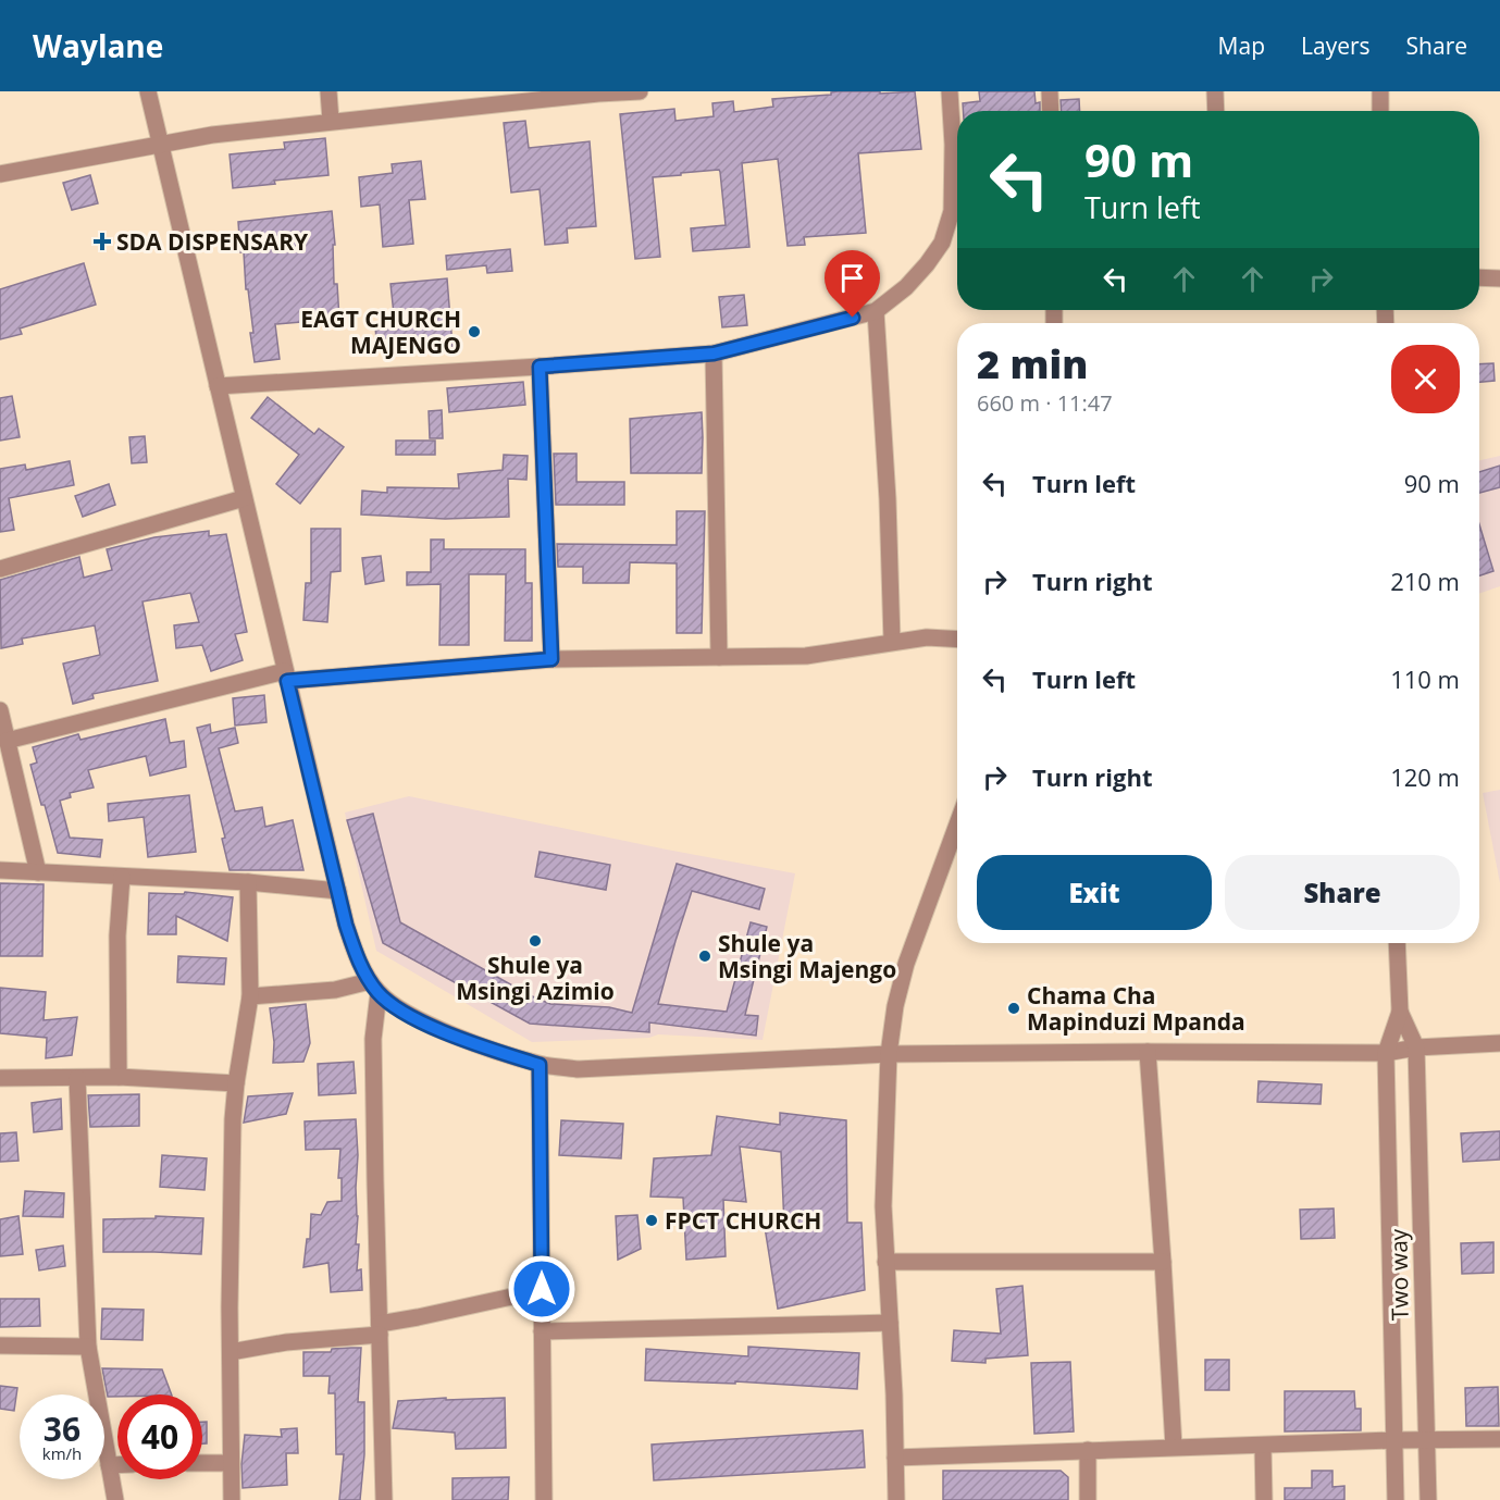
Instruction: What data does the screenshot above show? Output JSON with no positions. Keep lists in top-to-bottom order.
{
  "streets": {
    "street": ["Two way"]
  },
  "places": {
    "health": ["SDA DISPENSARY"],
    "other": [
      "EAGT CHURCH MAJENGO",
      "Shule ya Msingi Azimio",
      "Shule ya Msingi Majengo",
      "Chama Cha Mapinduzi Mpanda",
      "FPCT CHURCH"
    ]
  },
  "page": {
    "header": "Waylane",
    "nav": ["Map", "Layers", "Share"],
    "turn": ["90 m", "Turn left"],
    "heading": ["2 min", "660 m · 11:47"],
    "list": [
      {
        "name": "Turn left",
        "value": "90 m"
      },
      {
        "name": "Turn right",
        "value": "210 m"
      },
      {
        "name": "Turn left",
        "value": "110 m"
      },
      {
        "name": "Turn right",
        "value": "120 m"
      }
    ],
    "buttons": ["Exit", "Share"],
    "speed": "36 km/h",
    "limit": "40"
  }
}
